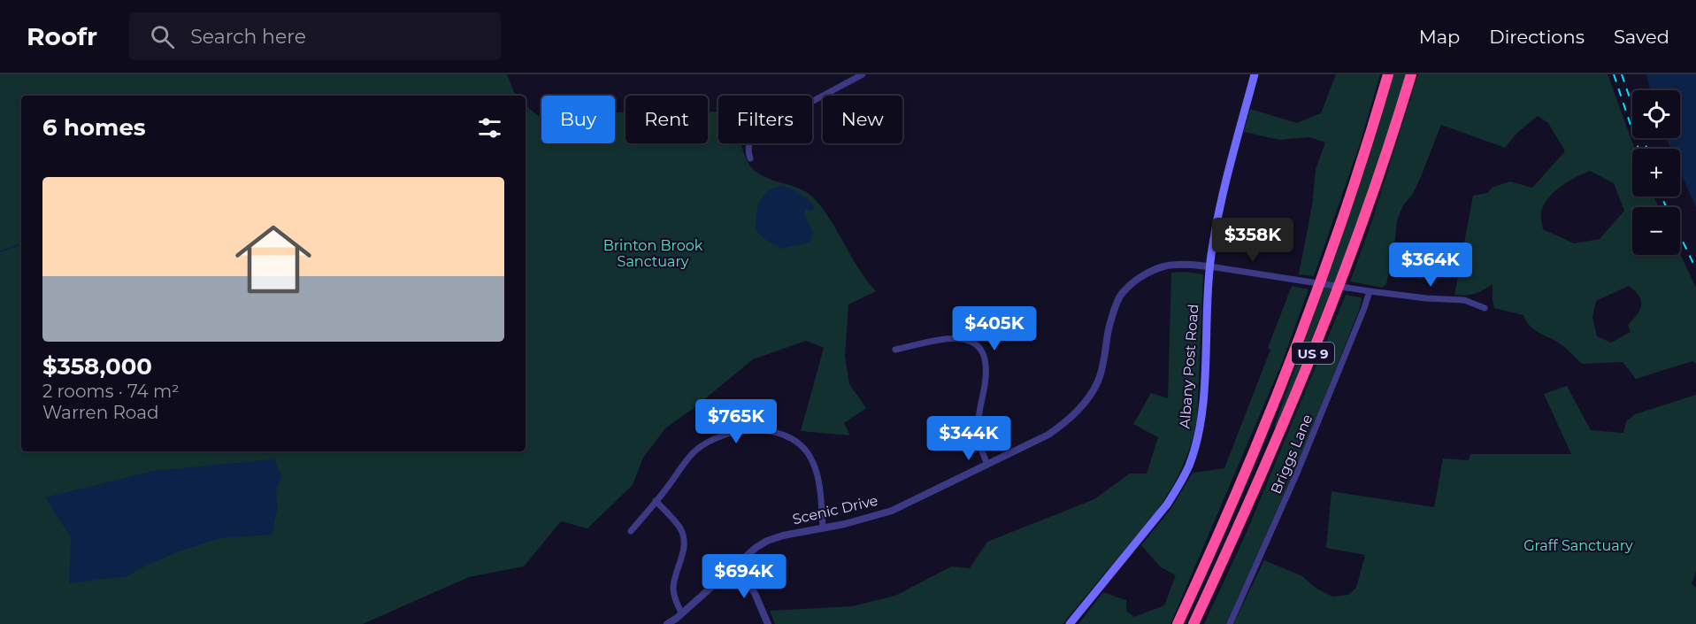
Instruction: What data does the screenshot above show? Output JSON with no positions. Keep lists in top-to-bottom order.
{
  "streets": {
    "highway": ["US 9"],
    "main road": ["Albany Post Road"],
    "street": ["Briggs Lane", "Scenic Drive"]
  },
  "crossings": [
    ["Albany Post Road", "Scenic Drive"]
  ],
  "parks": ["Brinton Brook Sanctuary", "Graff Sanctuary"],
  "page": {
    "header": "Roofr",
    "search": "Search here",
    "nav": ["Map", "Directions", "Saved"],
    "map_buttons": ["+", "−"],
    "chip": [
      "Buy",
      "Rent",
      "Filters",
      "New"
    ],
    "heading": "6 homes",
    "list": [
      {
        "name": "$358,000",
        "note": "2 rooms · 74 m² · Warren Road"
      }
    ],
    "price": [
      "$358K",
      "$364K",
      "$405K",
      "$765K",
      "$344K",
      "$694K"
    ]
  }
}
